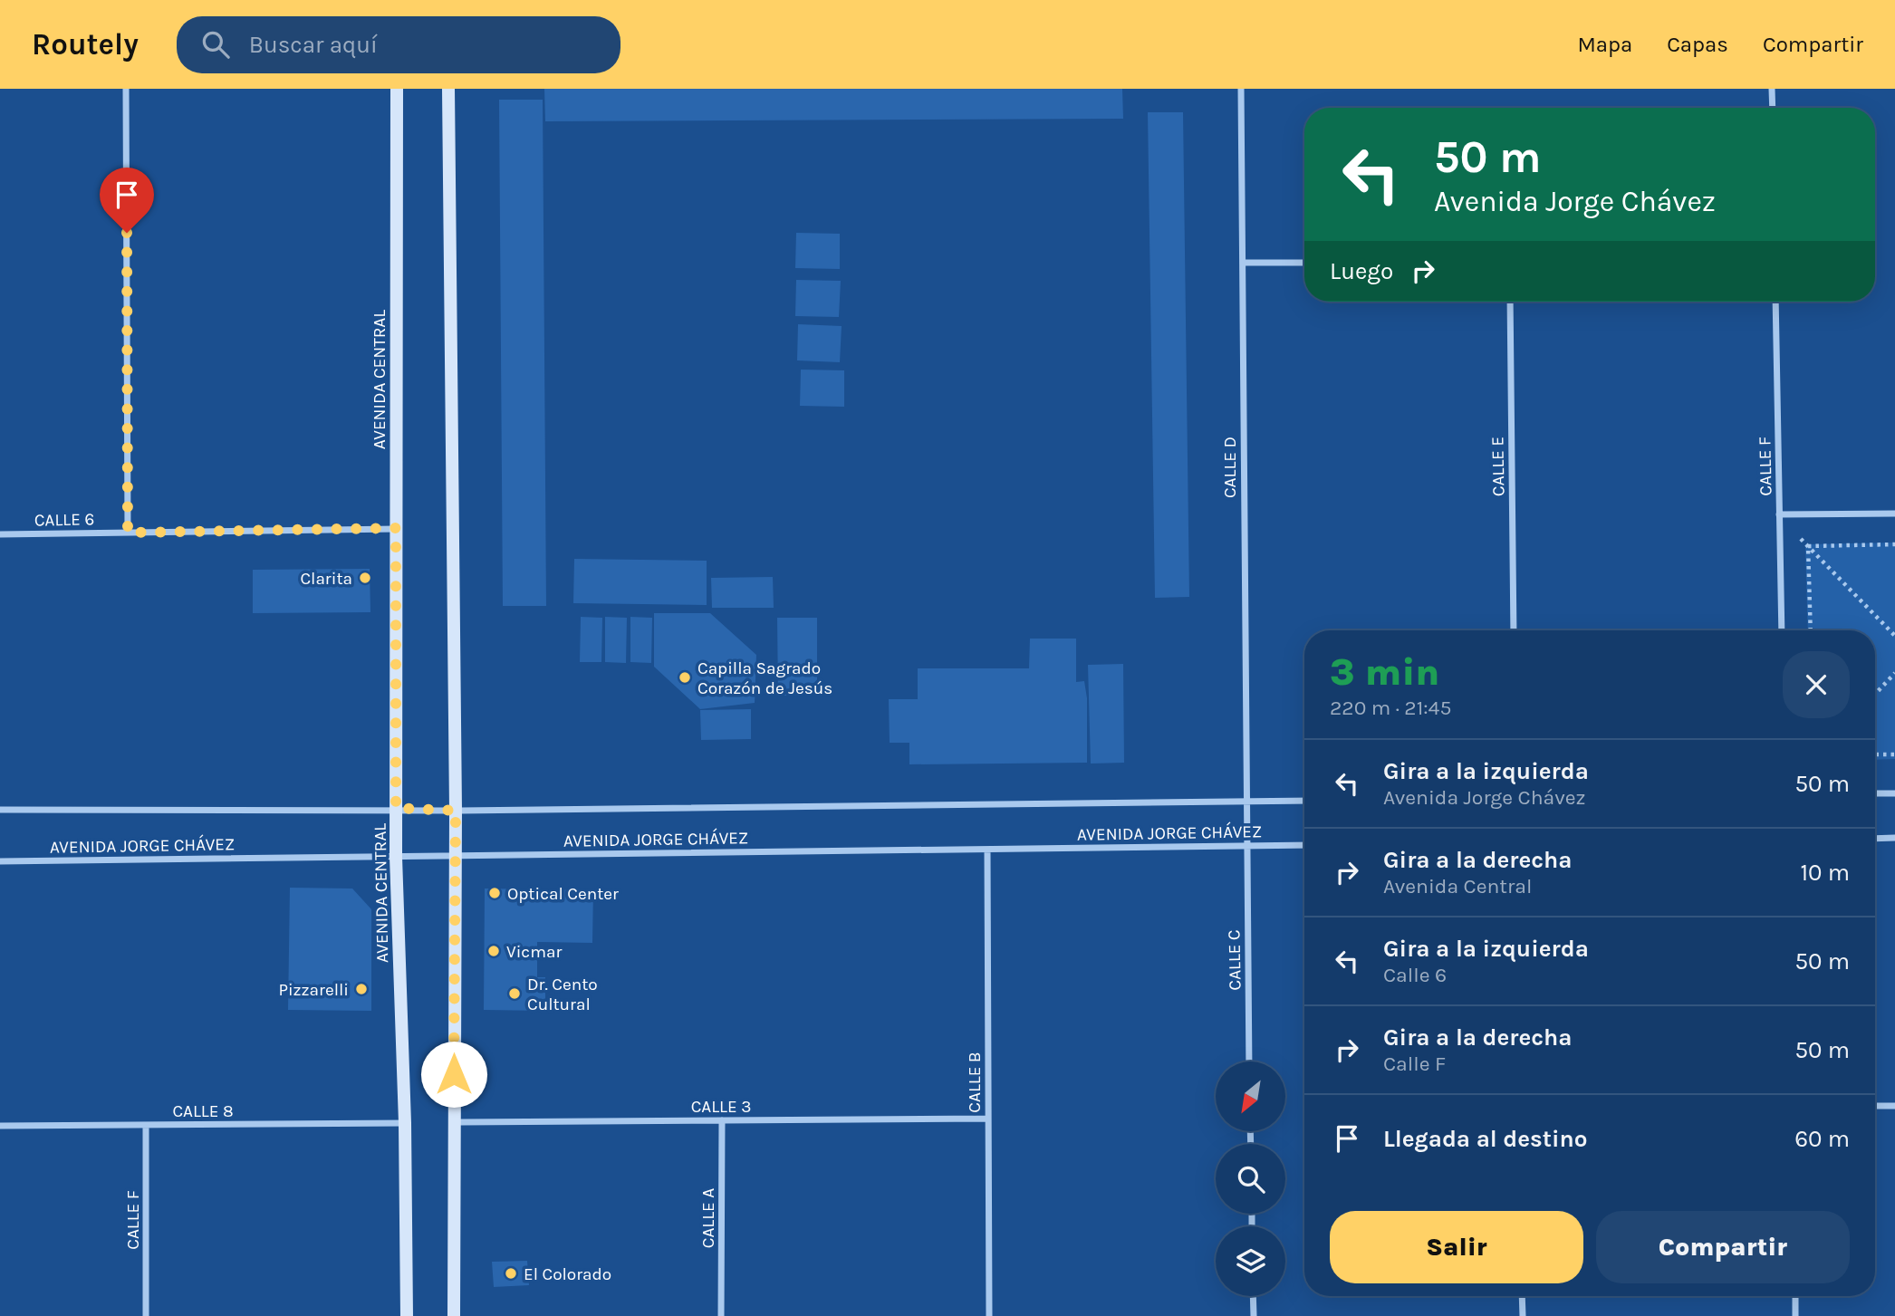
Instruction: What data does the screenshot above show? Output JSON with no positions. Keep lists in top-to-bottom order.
{
  "streets": {
    "street": [
      "AVENIDA CENTRAL",
      "CALLE E",
      "CALLE F",
      "CALLE D",
      "CALLE 6",
      "AVENIDA JORGE CHÁVEZ",
      "CALLE C",
      "CALLE B",
      "CALLE 3",
      "CALLE 8",
      "CALLE A"
    ]
  },
  "crossings": [
    ["AVENIDA CENTRAL", "CALLE 6"],
    ["AVENIDA CENTRAL", "AVENIDA JORGE CHÁVEZ"],
    ["AVENIDA CENTRAL", "CALLE 8"],
    ["CALLE F", "CALLE 8"],
    ["CALLE D", "AVENIDA JORGE CHÁVEZ"],
    ["CALLE D", "CALLE C"],
    ["AVENIDA JORGE CHÁVEZ", "CALLE C"],
    ["AVENIDA JORGE CHÁVEZ", "CALLE B"],
    ["CALLE B", "CALLE 3"],
    ["CALLE 3", "CALLE A"]
  ],
  "places": [
    "Clarita",
    "Capilla Sagrado Corazón de Jesús",
    "Optical Center",
    "Vicmar",
    "Pizzarelli",
    "Dr. Cento Cultural",
    "El Colorado"
  ],
  "north": "bottom left",
  "page": {
    "header": "Routely",
    "search": "Buscar aquí",
    "nav": ["Mapa", "Capas", "Compartir"],
    "turn": ["50 m", "Avenida Jorge Chávez"],
    "then": "Luego",
    "heading": ["3 min", "220 m · 21:45"],
    "list": [
      {
        "name": "Gira a la izquierda",
        "note": "Avenida Jorge Chávez",
        "value": "50 m"
      },
      {
        "name": "Gira a la derecha",
        "note": "Avenida Central",
        "value": "10 m"
      },
      {
        "name": "Gira a la izquierda",
        "note": "Calle 6",
        "value": "50 m"
      },
      {
        "name": "Gira a la derecha",
        "note": "Calle F",
        "value": "50 m"
      },
      {
        "name": "Llegada al destino",
        "value": "60 m"
      }
    ],
    "buttons": ["Salir", "Compartir"]
  }
}
